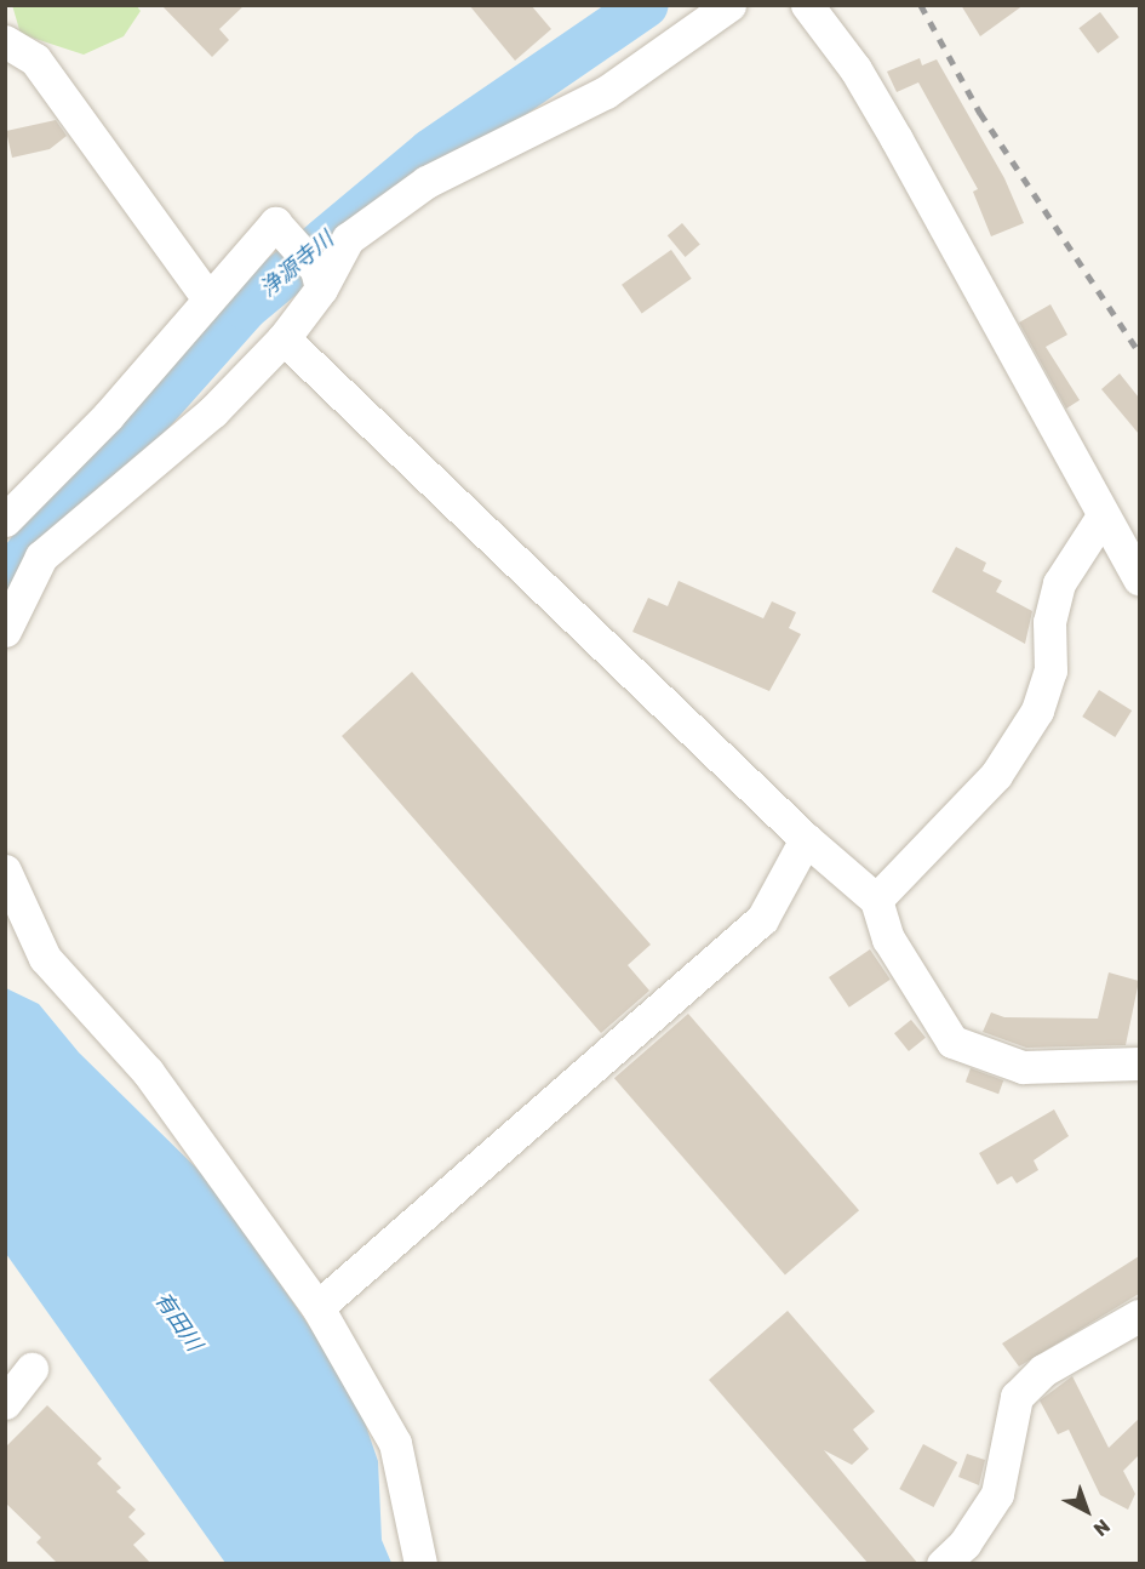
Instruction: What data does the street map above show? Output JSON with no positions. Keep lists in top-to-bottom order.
{
  "water": ["浄源寺川", "有田川"],
  "north": "bottom right"
}
